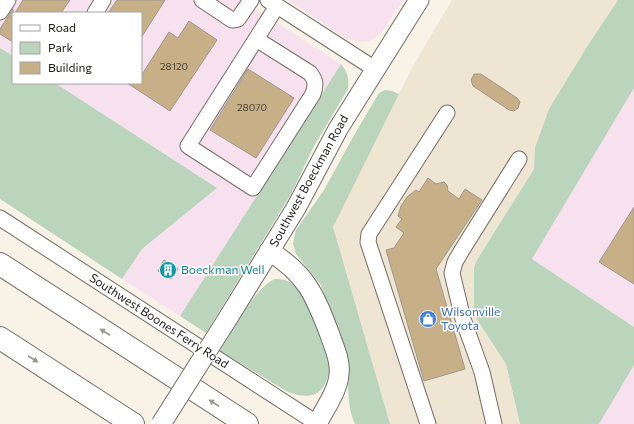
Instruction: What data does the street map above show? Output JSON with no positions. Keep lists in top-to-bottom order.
{
  "streets": {
    "main road": ["Southwest Boeckman Road"],
    "street": ["Southwest Boones Ferry Road"]
  },
  "places": {
    "building": ["Boeckman Well"],
    "shop": ["Wilsonville Toyota"]
  },
  "house_numbers": ["28120", "28070"],
  "legend": ["Road", "Park", "Building"]
}
